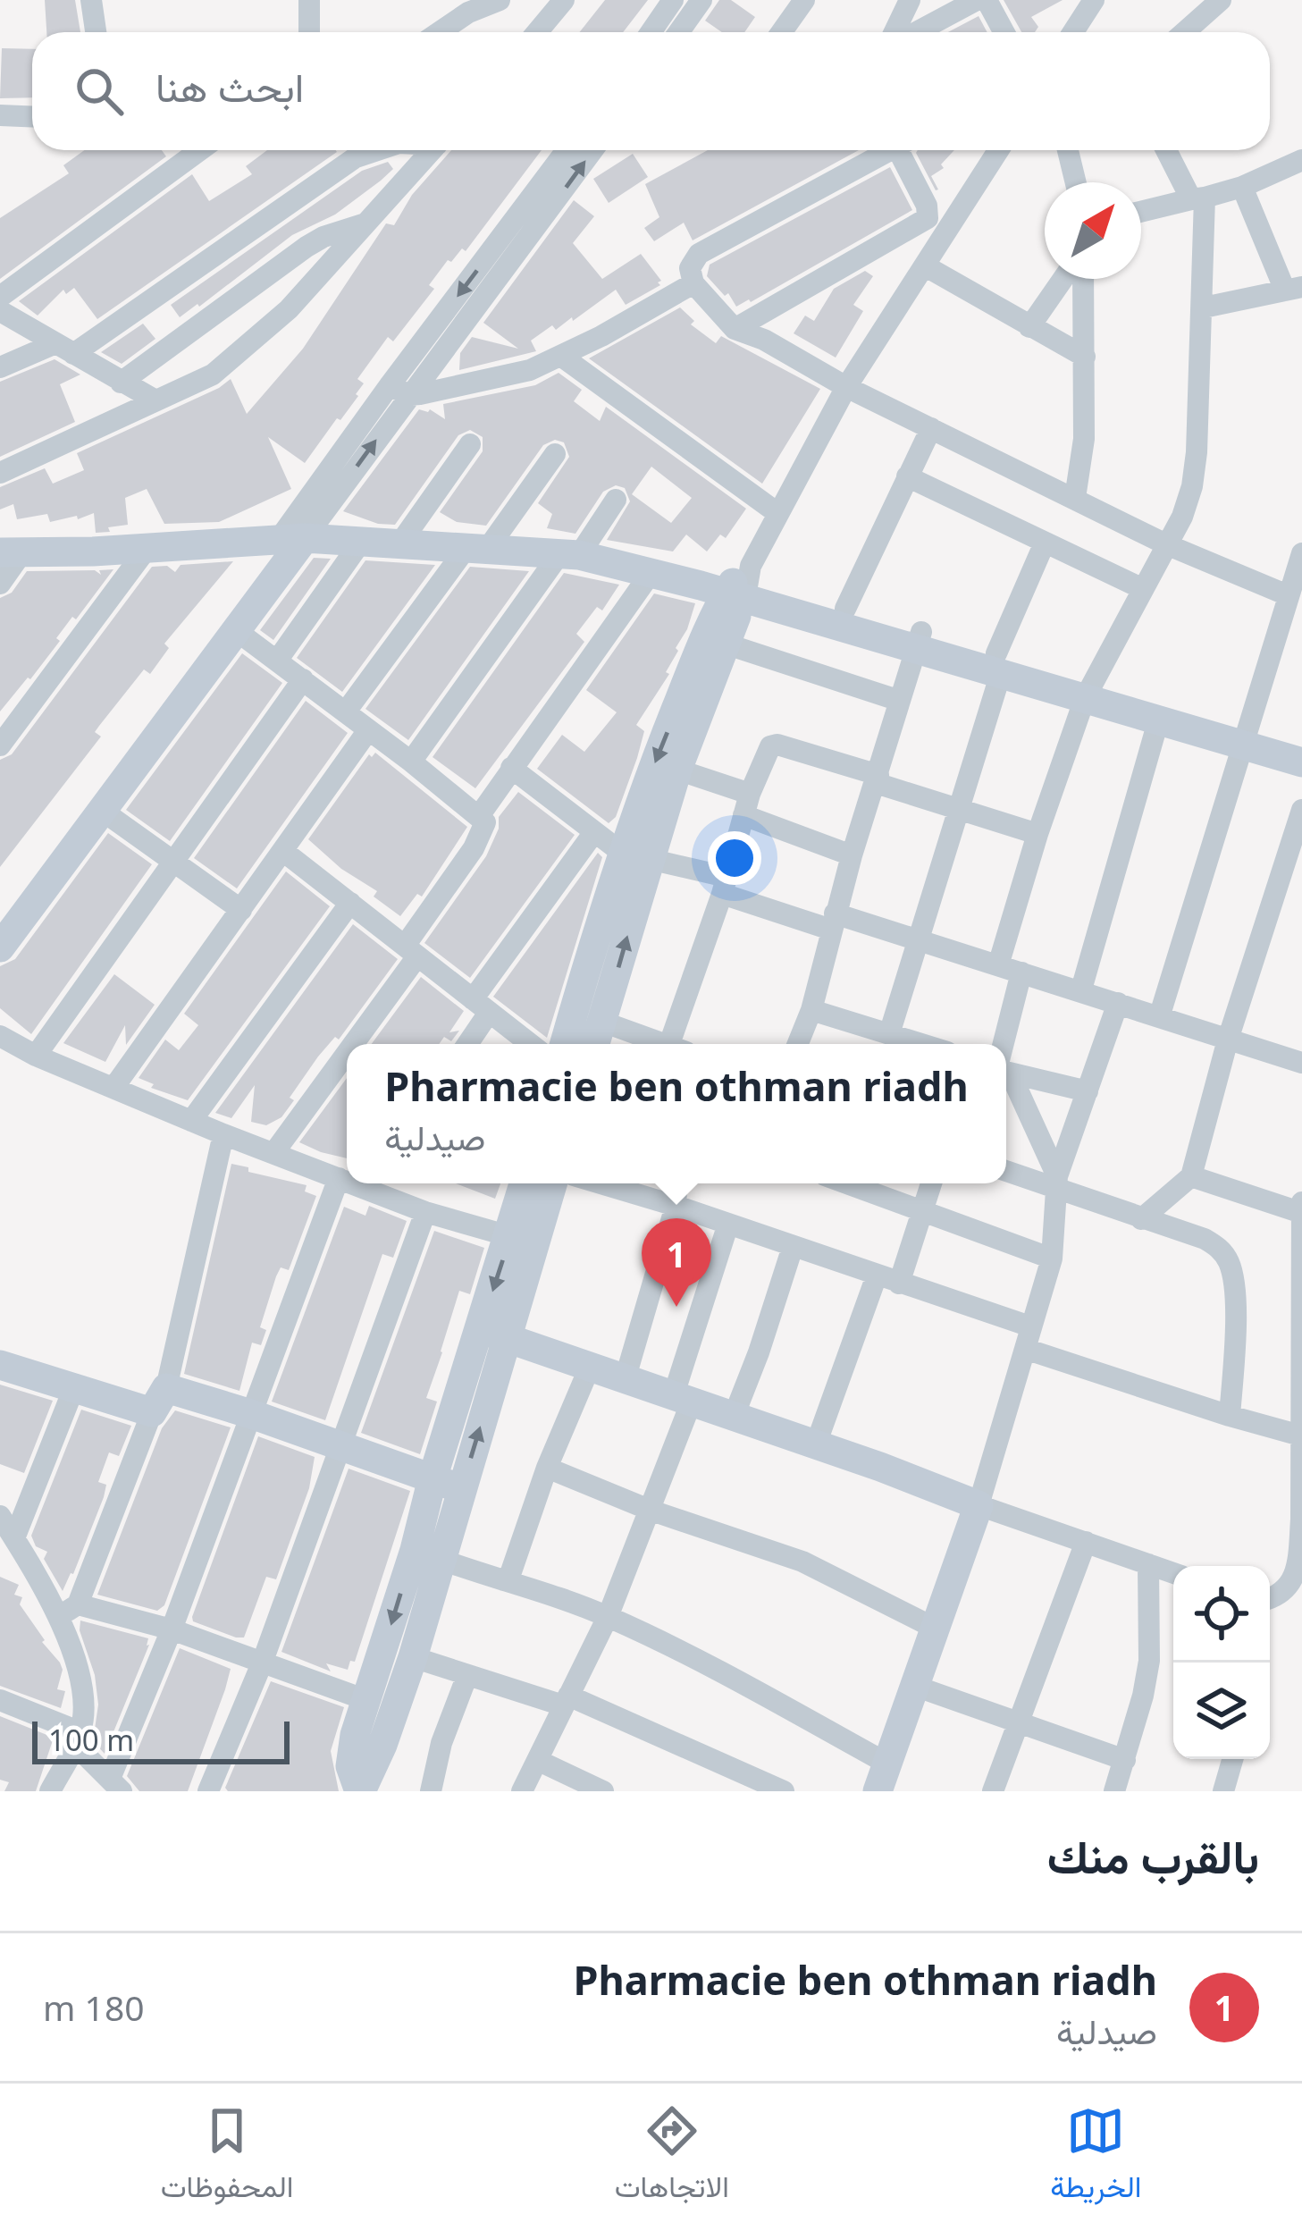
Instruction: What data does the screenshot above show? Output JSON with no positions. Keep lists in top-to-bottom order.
{
  "scale_bar": "100 m",
  "north": "top right",
  "page": {
    "search": "ابحث هنا",
    "popup": ["Pharmacie ben othman riadh", "صيدلية"],
    "pins": "1",
    "scale": "100 m",
    "heading": "بالقرب منك",
    "list": [
      {
        "mark": "1",
        "name": "Pharmacie ben othman riadh",
        "note": "صيدلية",
        "value": "180 m"
      }
    ],
    "nav": ["الخريطة", "الاتجاهات", "المحفوظات"]
  }
}
